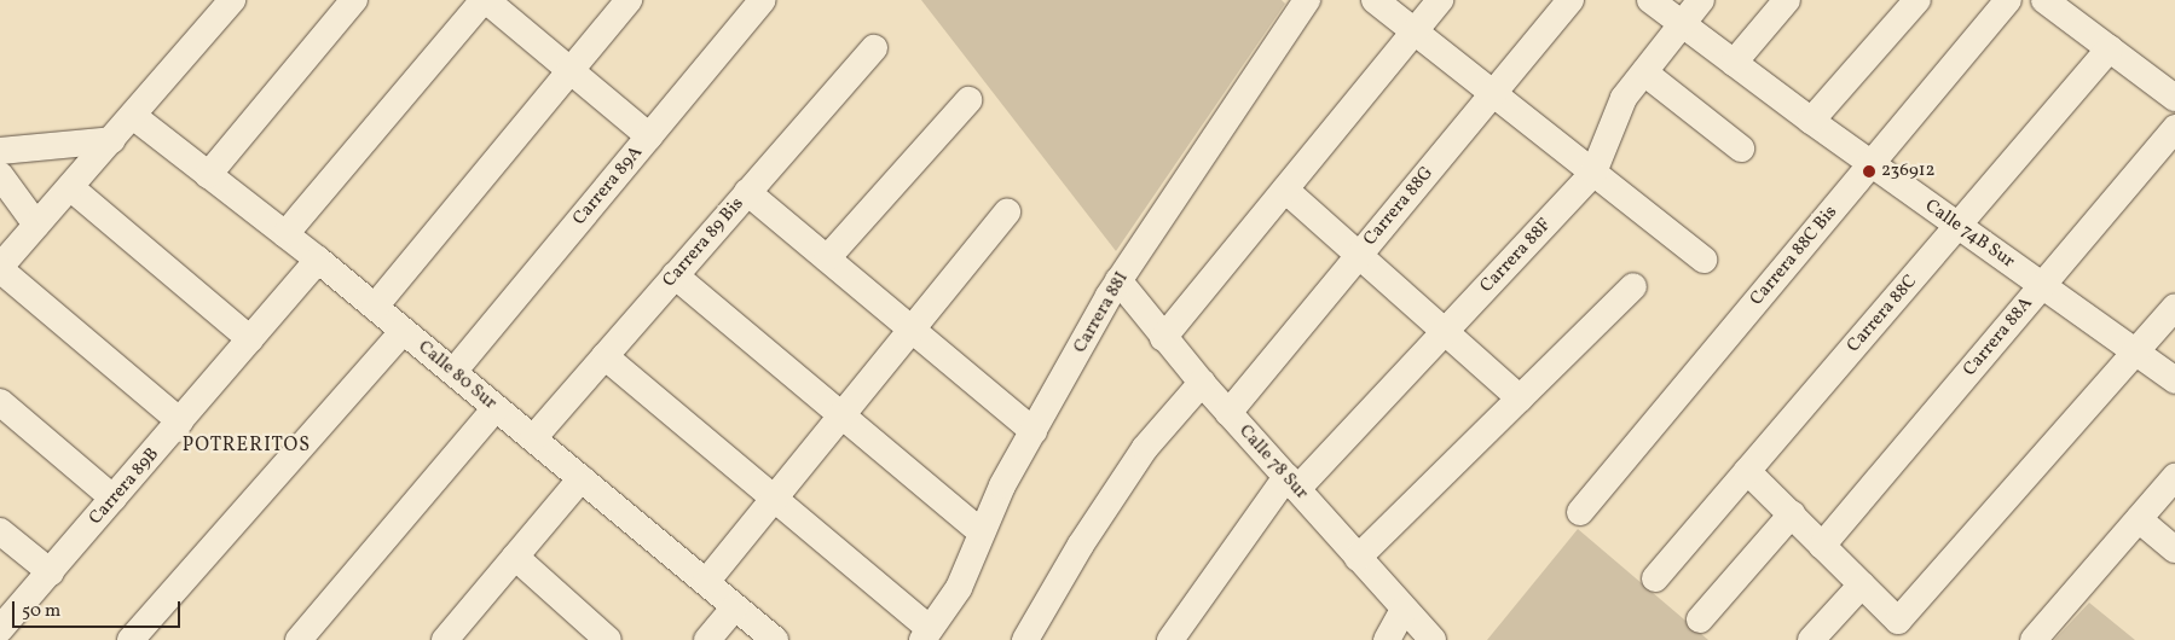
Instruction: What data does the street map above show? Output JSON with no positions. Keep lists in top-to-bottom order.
{
  "streets": {
    "street": [
      "Carrera 89A",
      "Carrera 88G",
      "Calle 74B Sur",
      "Carrera 89 Bis",
      "Carrera 88F",
      "Carrera 88C Bis",
      "Carrera 88I",
      "Carrera 88C",
      "Carrera 88A",
      "Calle 80 Sur",
      "Calle 78 Sur",
      "Carrera 89B"
    ]
  },
  "crossings": [
    ["Carrera 89A", "Calle 80 Sur"],
    ["Carrera 88G", "Calle 78 Sur"],
    ["Calle 74B Sur", "Carrera 88F"],
    ["Calle 74B Sur", "Carrera 88C Bis"],
    ["Calle 74B Sur", "Carrera 88C"],
    ["Calle 74B Sur", "Carrera 88A"],
    ["Carrera 89 Bis", "Calle 80 Sur"],
    ["Carrera 88F", "Calle 78 Sur"],
    ["Carrera 88I", "Calle 78 Sur"],
    ["Calle 80 Sur", "Carrera 89B"]
  ],
  "districts": ["POTRERITOS"],
  "places": ["236912"],
  "scale_bar": "50 m"
}
